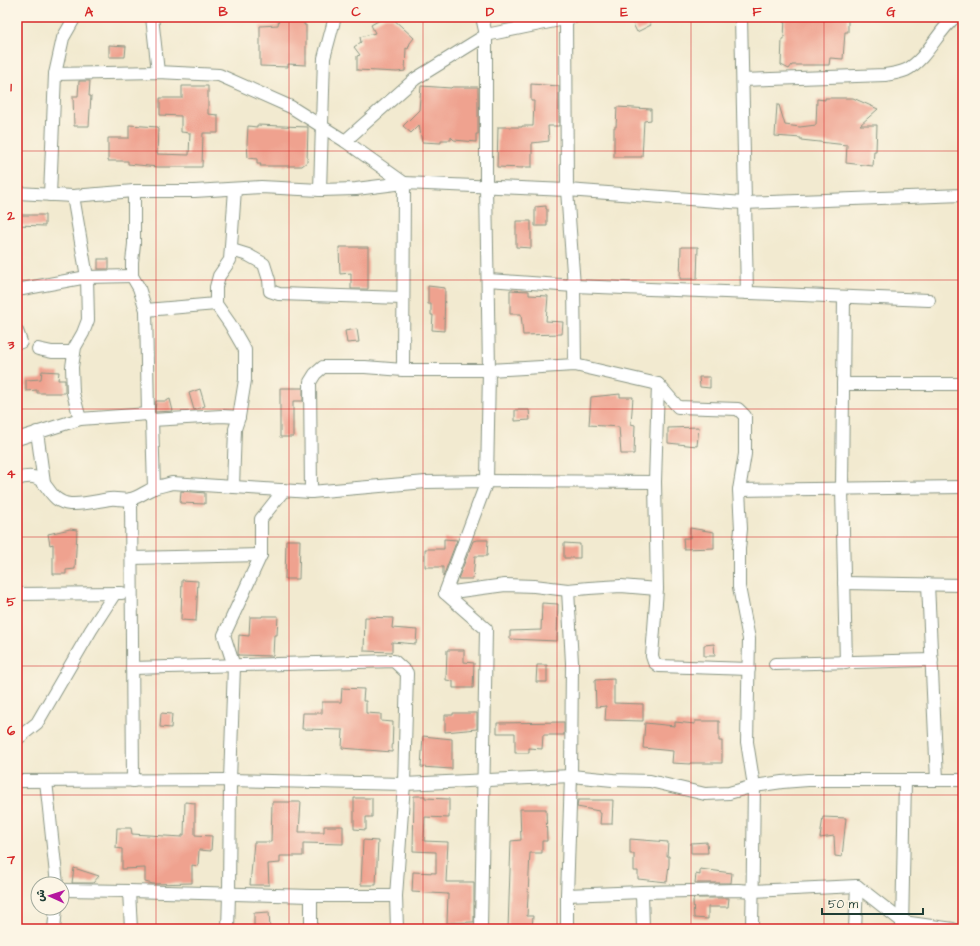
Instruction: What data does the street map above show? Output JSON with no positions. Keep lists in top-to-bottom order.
{
  "scale_bar": "50 m",
  "north": "left",
  "grid": {
    "columns": [
      "A",
      "B",
      "C",
      "D",
      "E",
      "F",
      "G"
    ],
    "rows": [
      "1",
      "2",
      "3",
      "4",
      "5",
      "6",
      "7"
    ]
  }
}
